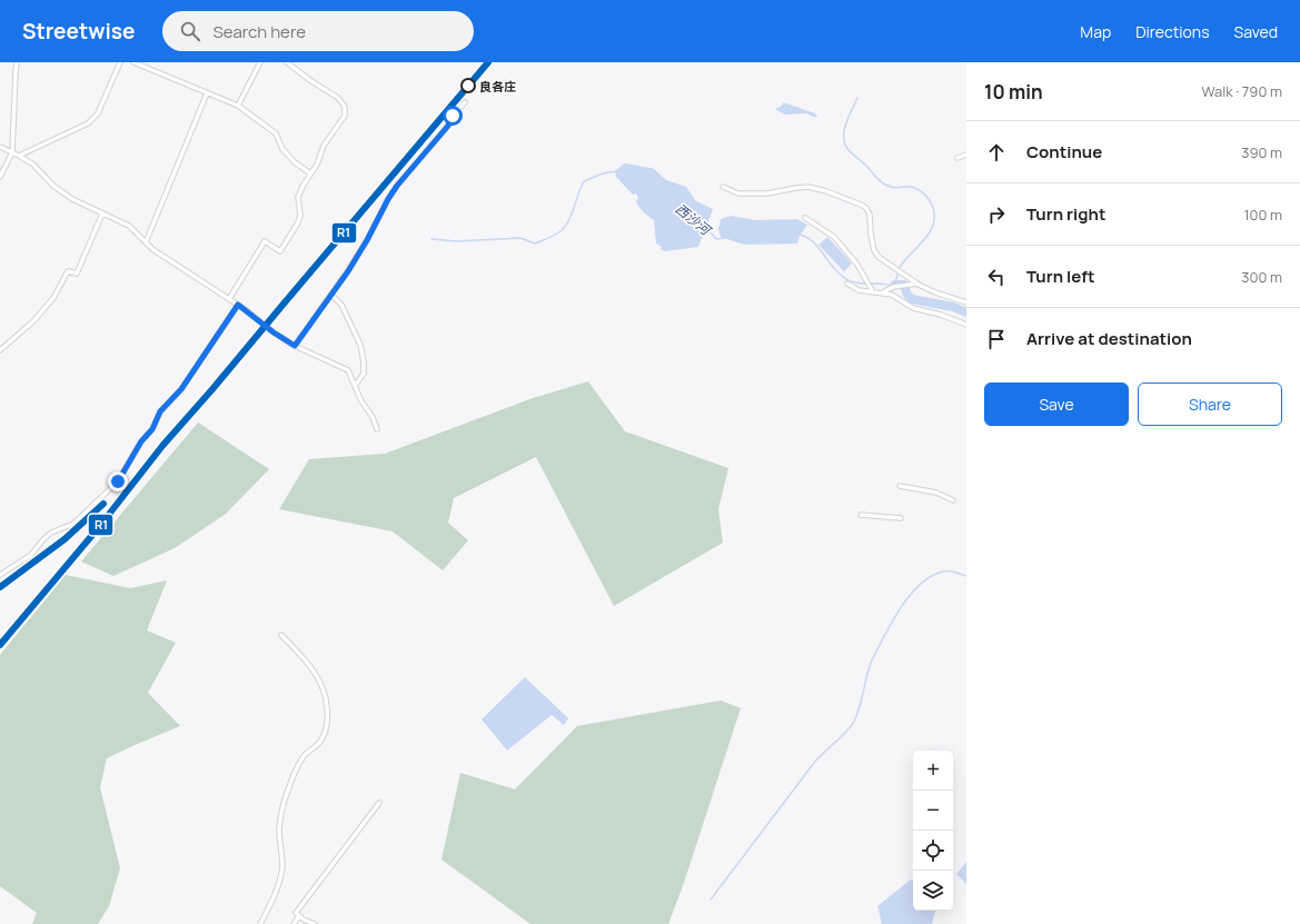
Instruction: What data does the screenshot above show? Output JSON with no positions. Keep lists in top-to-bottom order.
{
  "water": ["西沙河"],
  "places": ["良各庄"],
  "lines": ["transit line R1"],
  "page": {
    "header": "Streetwise",
    "search": "Search here",
    "nav": ["Map", "Directions", "Saved"],
    "heading": ["10 min", "Walk · 790 m"],
    "list": [
      ["Continue", "390 m"],
      ["Turn right", "100 m"],
      ["Turn left", "300 m"],
      "Arrive at destination"
    ],
    "buttons": ["Save", "Share"],
    "map_buttons": ["+", "−"]
  }
}
